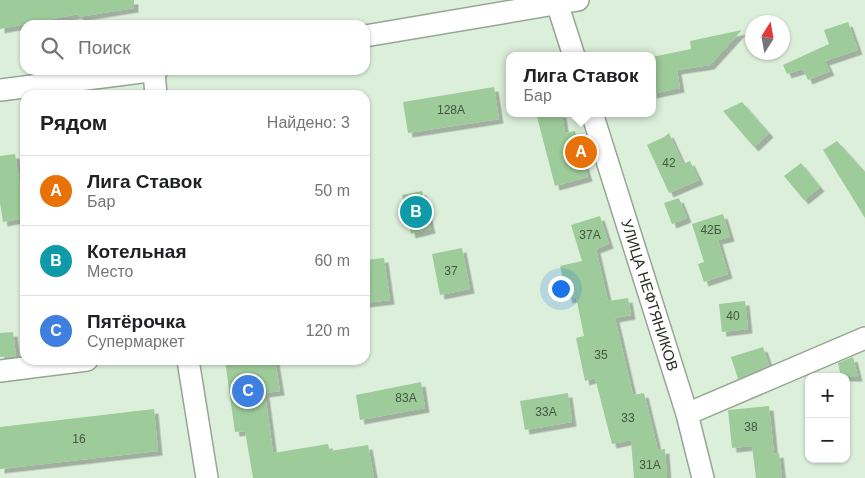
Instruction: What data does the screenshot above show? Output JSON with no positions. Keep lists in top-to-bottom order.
{
  "streets": {
    "street": ["УЛИЦА НЕФТЯНИКОВ"]
  },
  "house_numbers": [
    "128А",
    "42",
    "42Б",
    "37А",
    "37",
    "40",
    "35",
    "83А",
    "33А",
    "33",
    "38",
    "16",
    "31А"
  ],
  "north": "top",
  "page": {
    "search": "Поиск",
    "popup": ["Лига Ставок", "Бар"],
    "heading": ["Рядом", "Найдено: 3"],
    "pins": ["A", "B", "C"],
    "list": [
      {
        "mark": "A",
        "name": "Лига Ставок",
        "note": "Бар",
        "value": "50 m"
      },
      {
        "mark": "B",
        "name": "Котельная",
        "note": "Место",
        "value": "60 m"
      },
      {
        "mark": "C",
        "name": "Пятёрочка",
        "note": "Супермаркет",
        "value": "120 m"
      }
    ],
    "map_buttons": ["+", "−"]
  }
}
